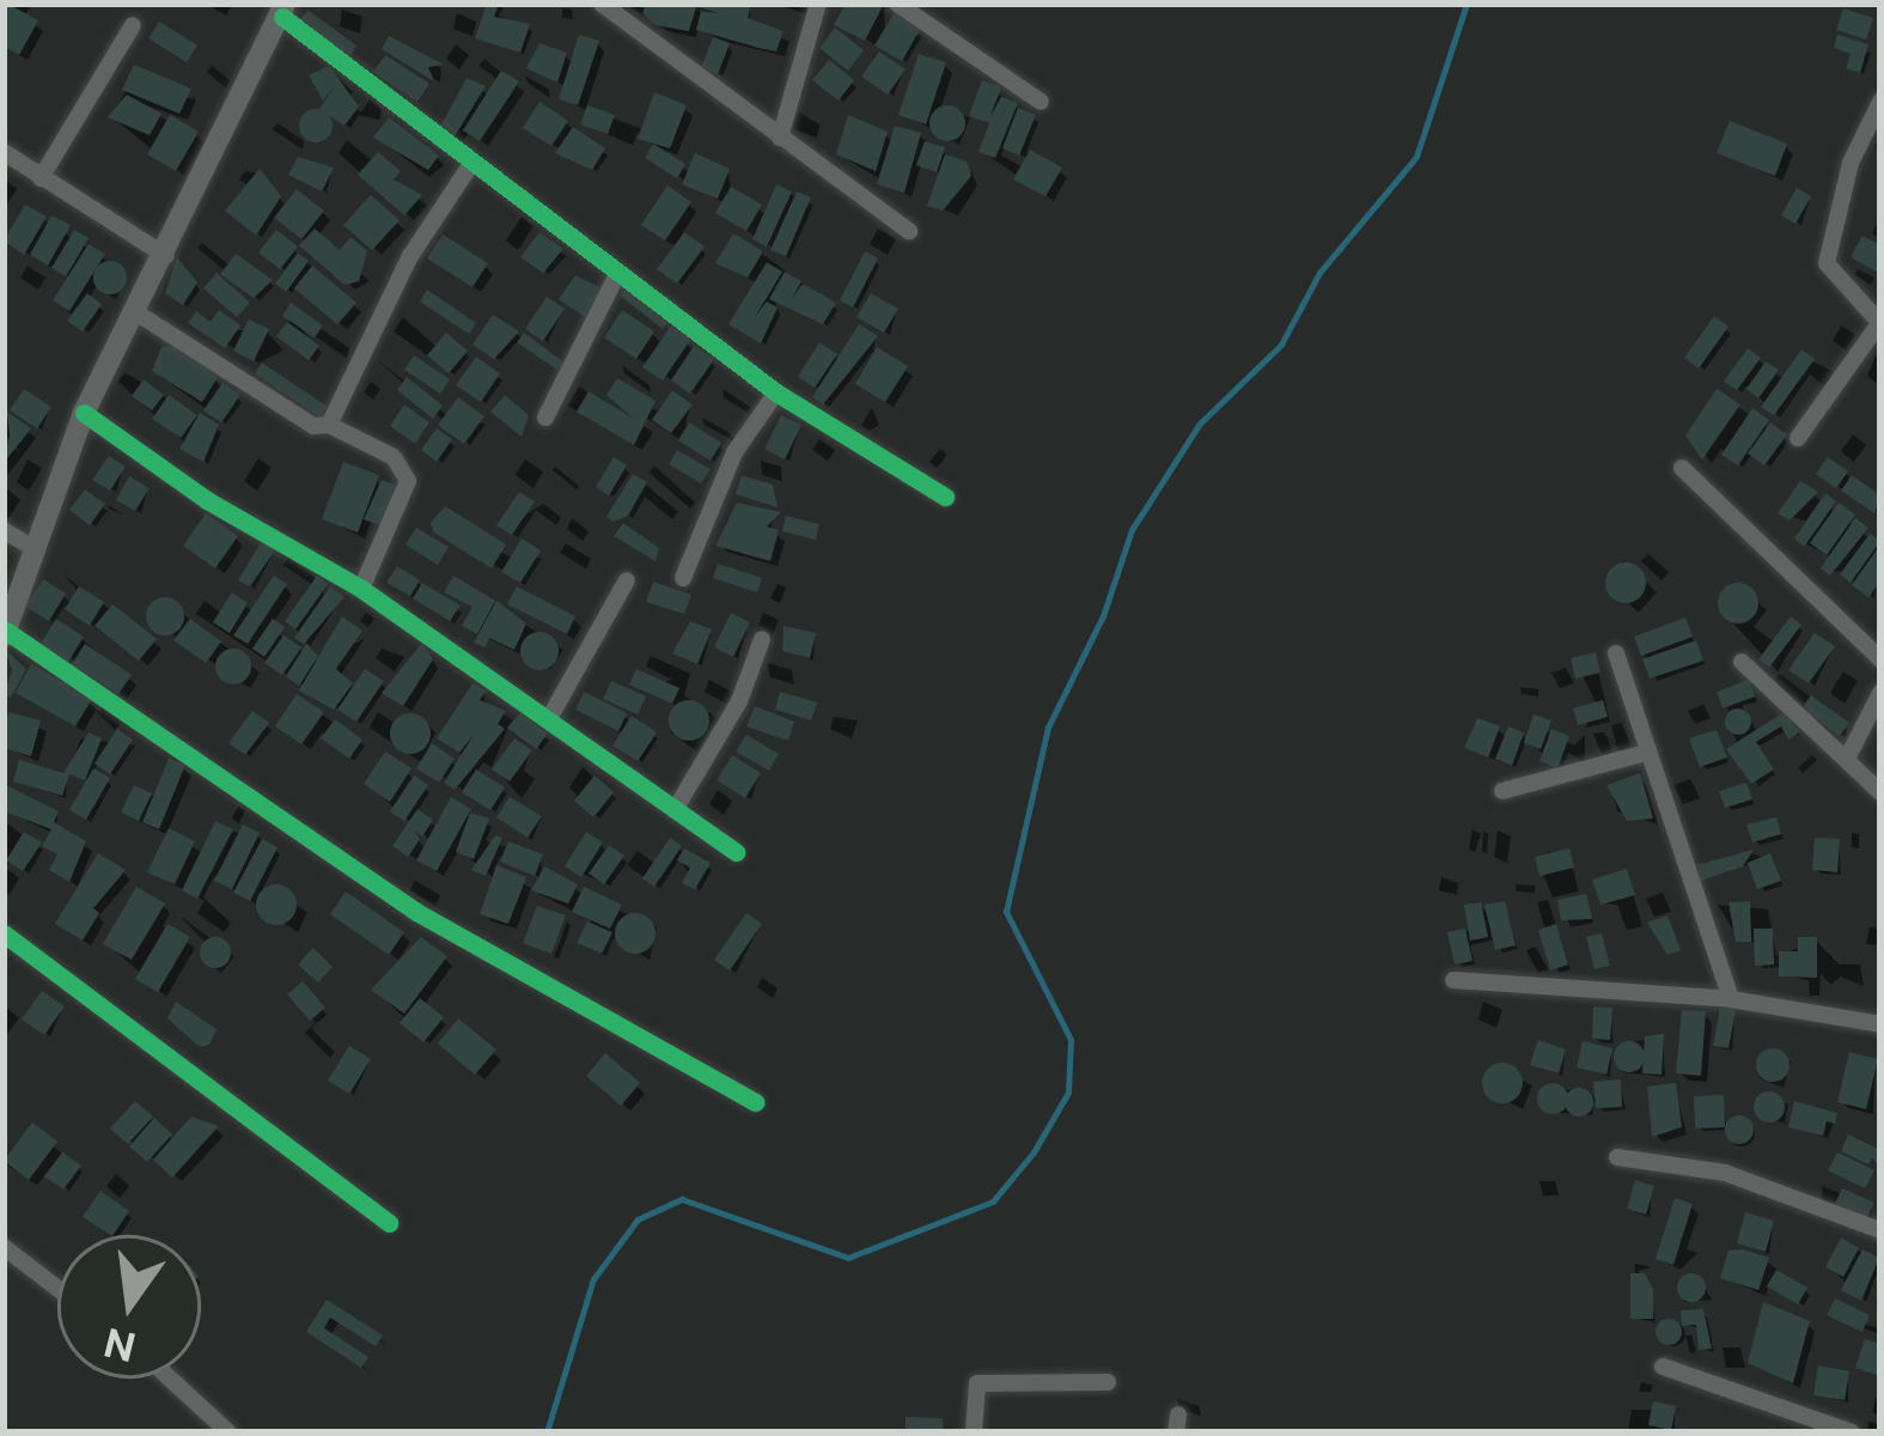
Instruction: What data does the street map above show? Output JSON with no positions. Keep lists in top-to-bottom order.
{
  "north": "bottom"
}
